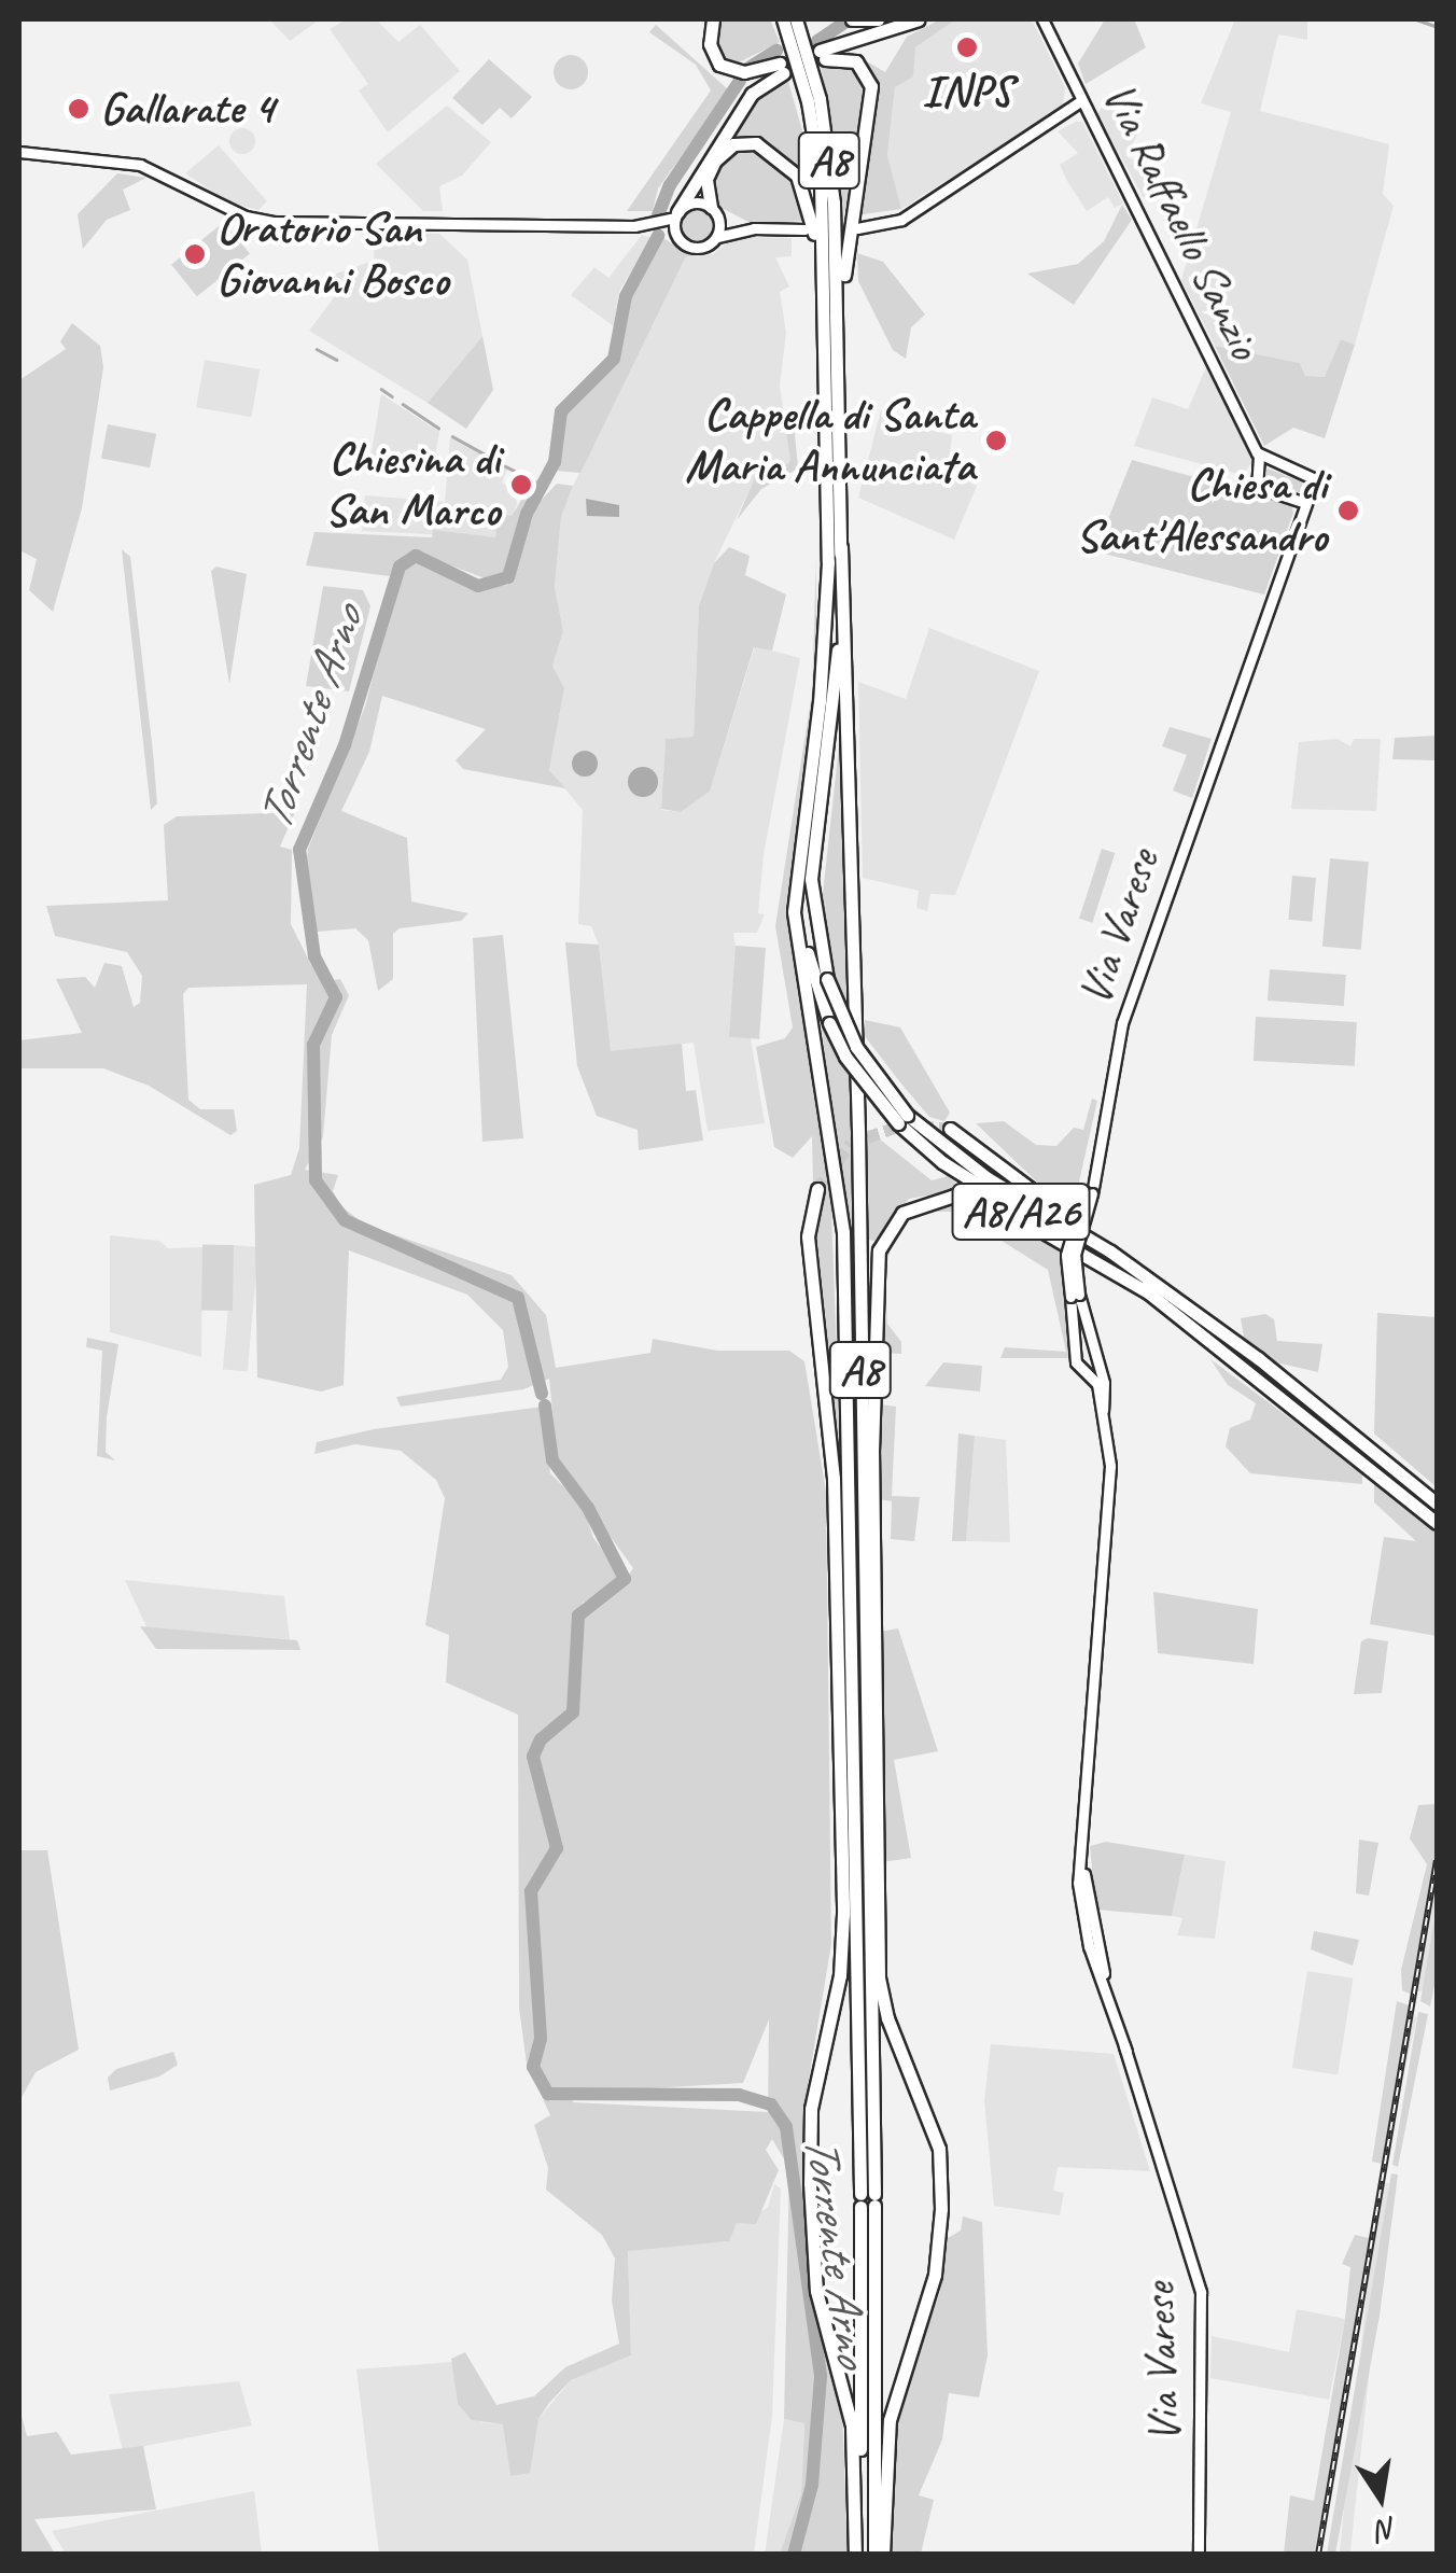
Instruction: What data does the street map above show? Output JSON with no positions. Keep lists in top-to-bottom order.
{
  "streets": {
    "highway": ["A8", "A8/A26"],
    "main road": ["Via Raffaello Sanzio", "Via Varese"]
  },
  "crossings": [
    ["Via Raffaello Sanzio", "Via Varese"]
  ],
  "water": ["Torrente Arno"],
  "places": [
    "INPS",
    "Gallarate 4",
    "Oratorio San Giovanni Bosco",
    "Cappella di Santa Maria Annunciata",
    "Chiesina di San Marco",
    "Chiesa di Sant'Alessandro"
  ],
  "north": "bottom"
}
